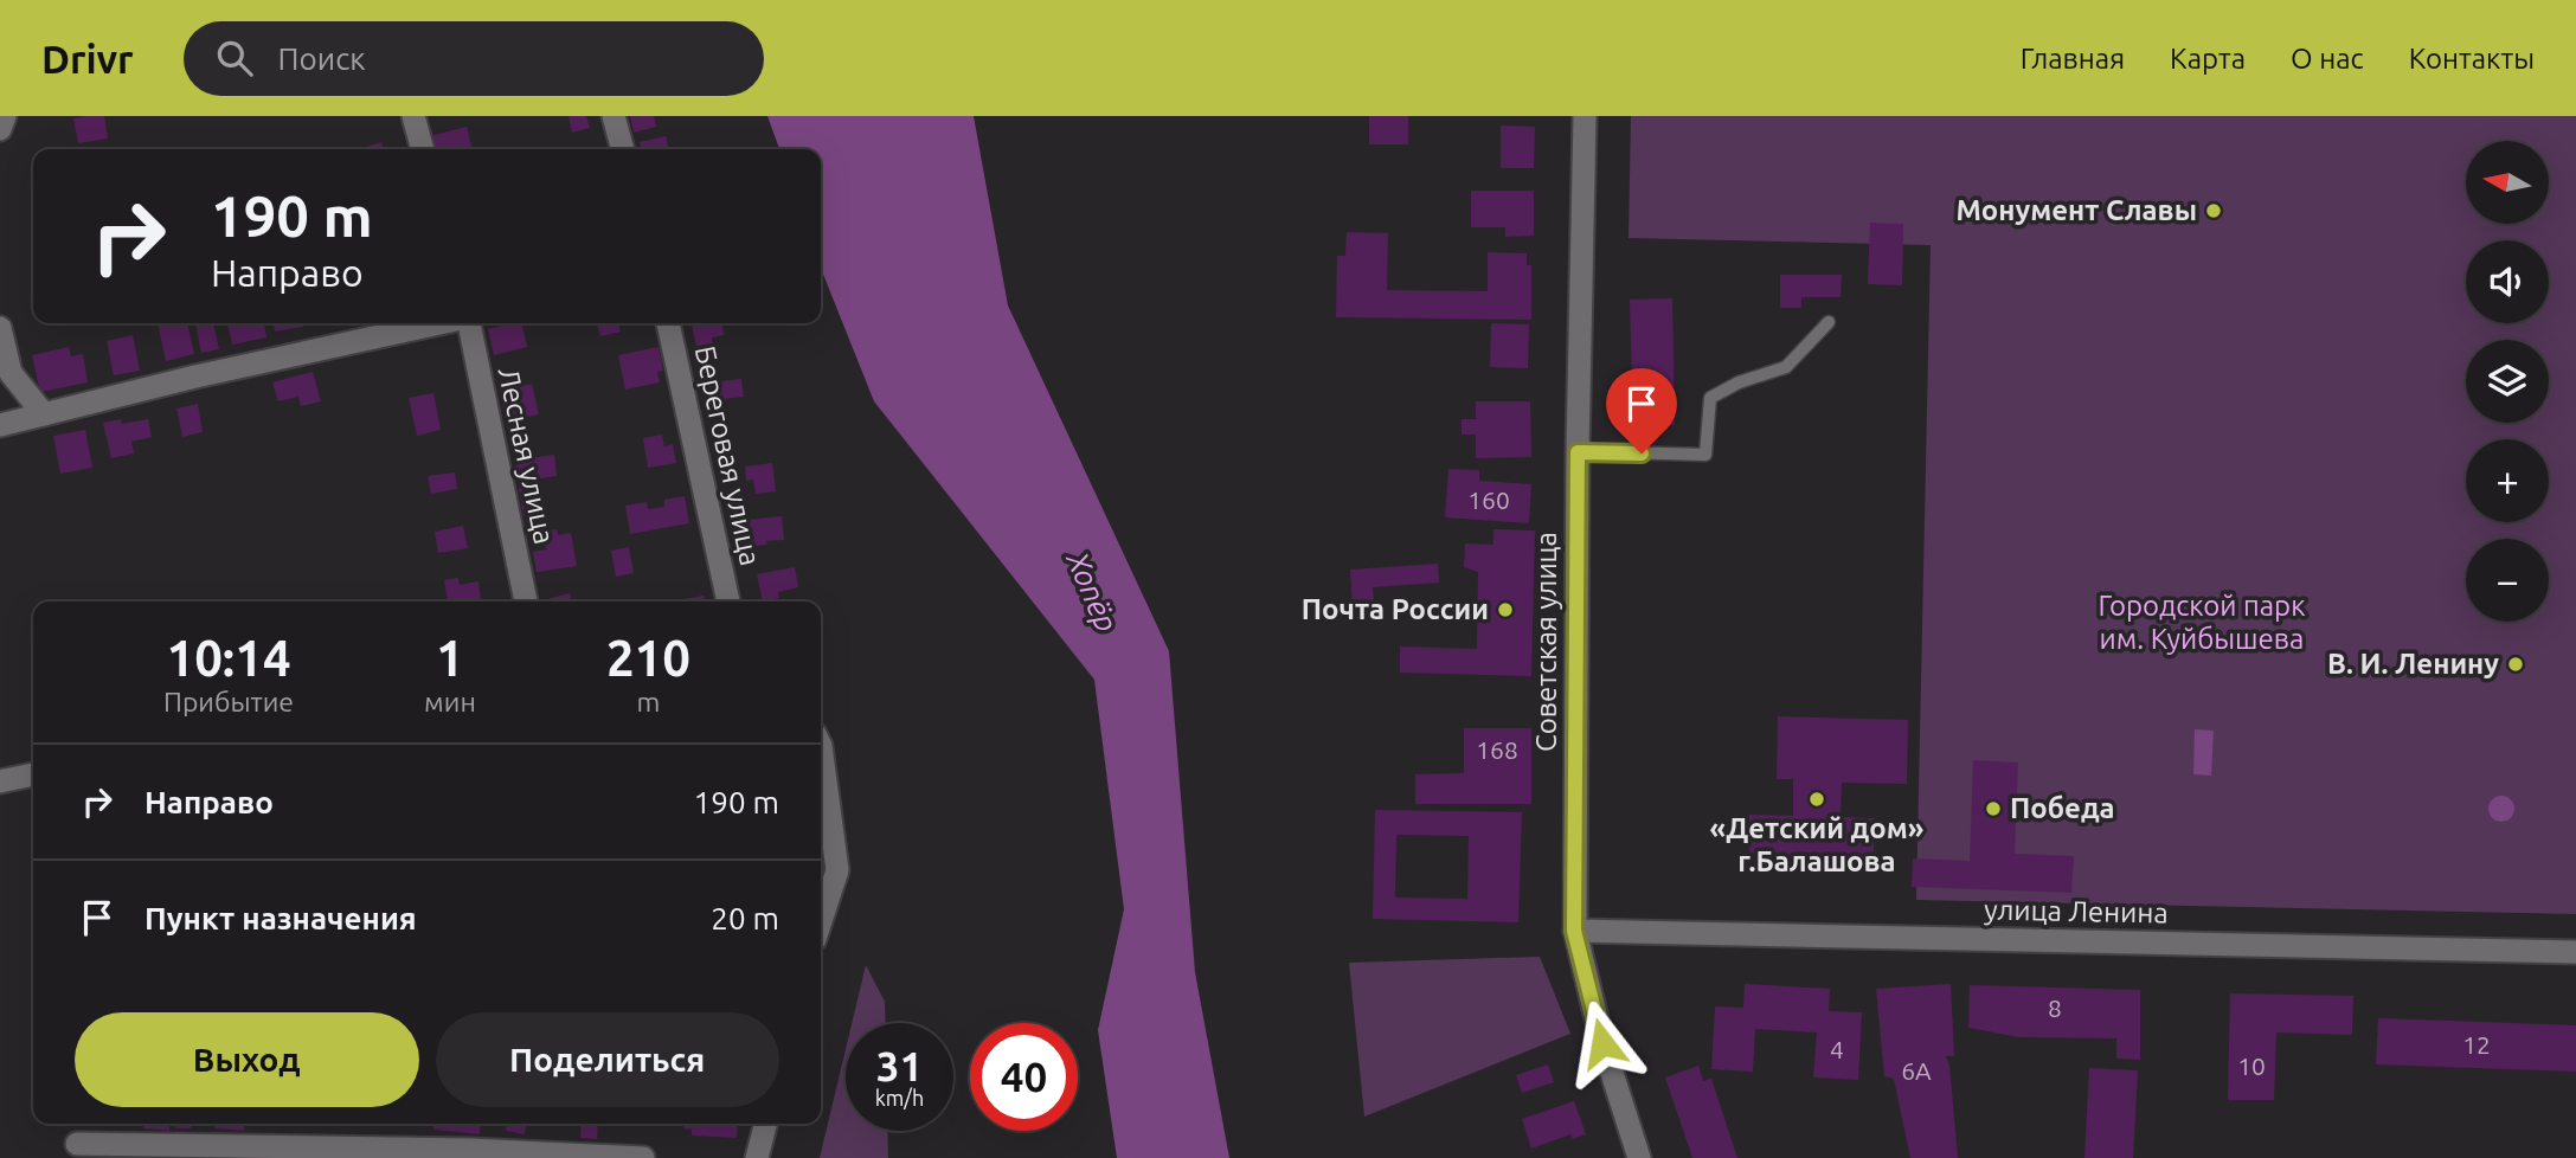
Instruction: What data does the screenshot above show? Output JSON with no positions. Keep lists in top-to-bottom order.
{
  "streets": {
    "street": [
      "Лесная улица",
      "Береговая улица",
      "Советская улица",
      "улица Ленина"
    ]
  },
  "crossings": [
    ["Советская улица", "улица Ленина"]
  ],
  "water": ["Хопёр"],
  "parks": ["Городской парк им. Куйбышева"],
  "places": [
    "Монумент Славы",
    "Почта России",
    "В. И. Ленину",
    "«Детский дом» г.Балашова",
    "Победа"
  ],
  "house_numbers": [
    "160",
    "168",
    "8",
    "12",
    "4",
    "10",
    "6А"
  ],
  "north": "left",
  "page": {
    "header": "Drivr",
    "search": "Поиск",
    "nav": [
      "Главная",
      "Карта",
      "О нас",
      "Контакты"
    ],
    "map_buttons": ["+", "−"],
    "turn": ["190 m", "Направо"],
    "eta": [
      "10:14",
      "Прибытие",
      "1",
      "мин",
      "210",
      "m"
    ],
    "list": [
      {
        "name": "Направо",
        "value": "190 m"
      },
      {
        "name": "Пункт назначения",
        "value": "20 m"
      }
    ],
    "buttons": ["Выход", "Поделиться"],
    "speed": "31 km/h",
    "limit": "40"
  }
}
